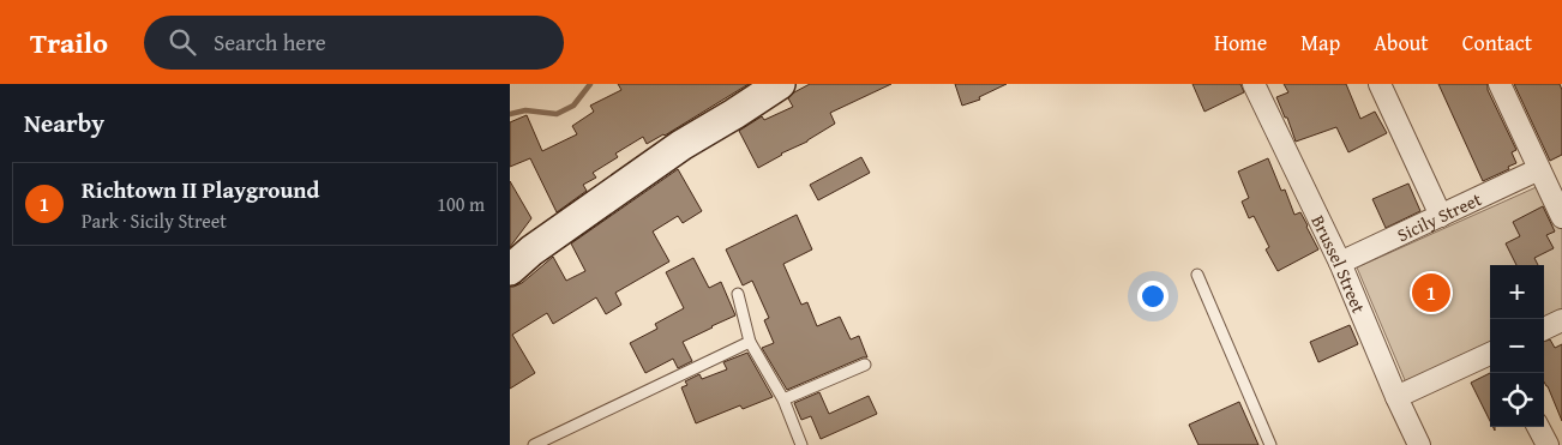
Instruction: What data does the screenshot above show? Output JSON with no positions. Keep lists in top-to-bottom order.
{
  "streets": {
    "street": ["Sicily Street", "Brussel Street"]
  },
  "crossings": [
    ["Sicily Street", "Brussel Street"]
  ],
  "page": {
    "header": "Trailo",
    "search": "Search here",
    "nav": [
      "Home",
      "Map",
      "About",
      "Contact"
    ],
    "heading": "Nearby",
    "list": [
      {
        "mark": "1",
        "name": "Richtown II Playground",
        "note": "Park · Sicily Street",
        "value": "100 m"
      }
    ],
    "map_buttons": ["+", "−"],
    "pins": "1"
  }
}
